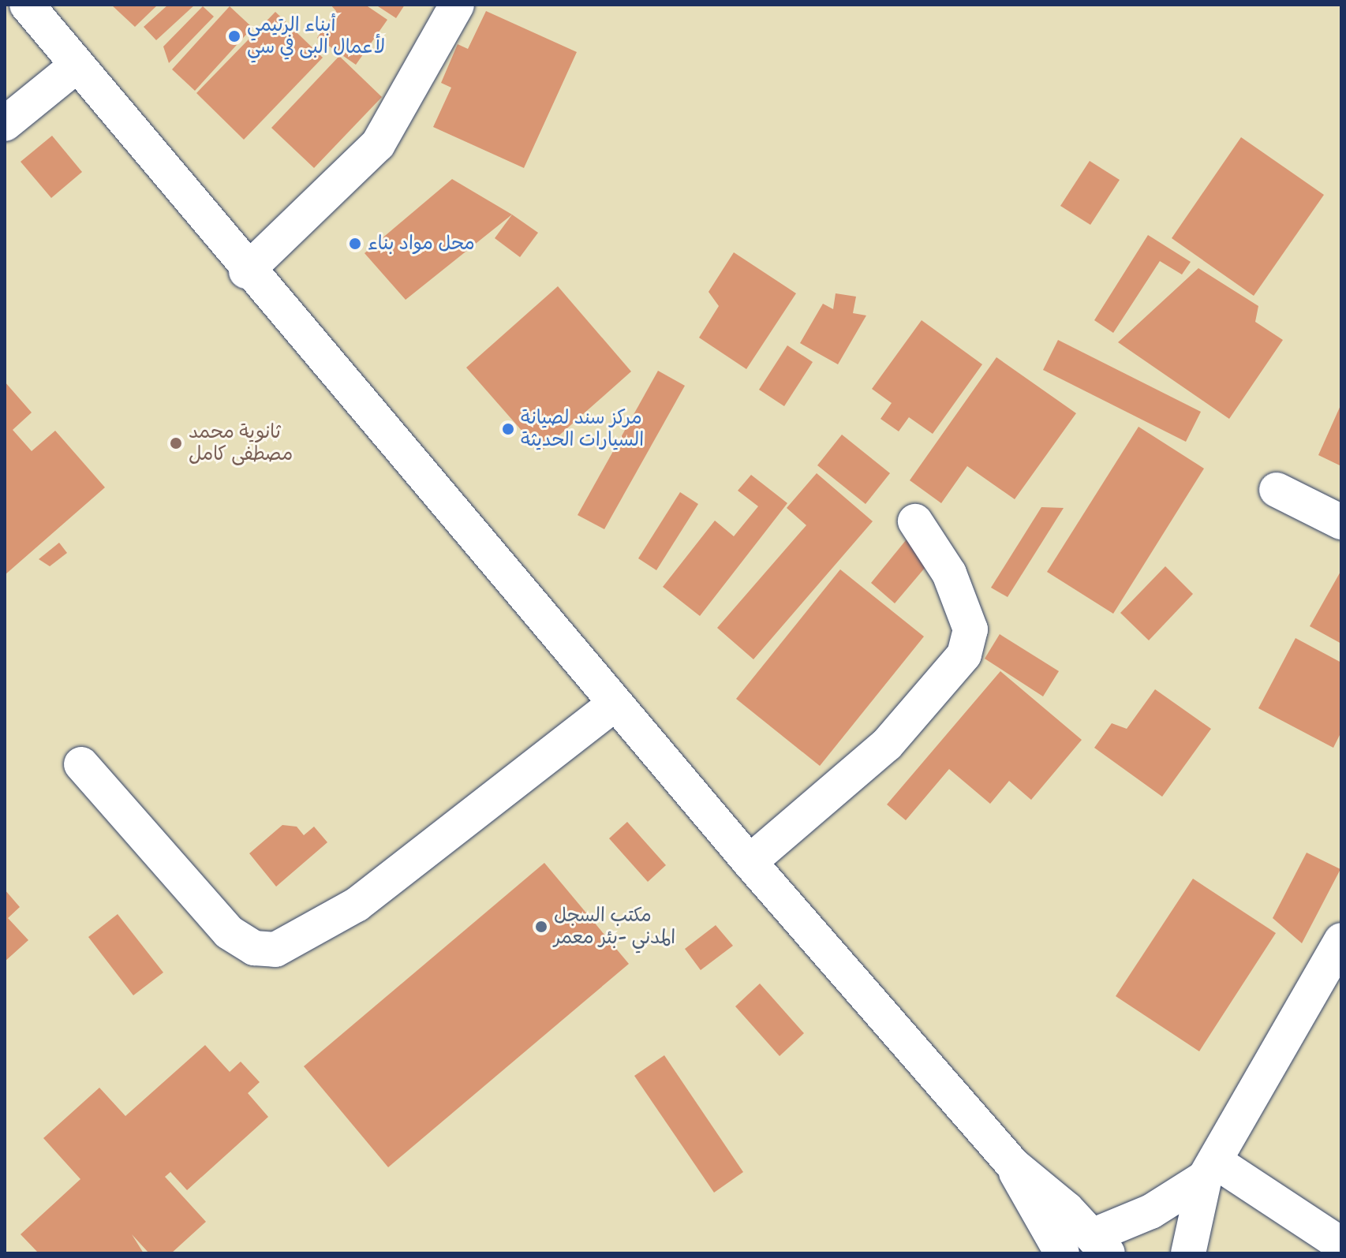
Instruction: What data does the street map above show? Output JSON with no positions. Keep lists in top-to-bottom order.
{
  "places": [
    "أبناء الرتيمي لأعمال البى في سي",
    "محل مواد بناء",
    "مركز سند لصيانة السيارات الحديثة",
    "ثانوية محمد مصطفى كامل",
    "مكتب السجل المدني -بئر معمر"
  ]
}
